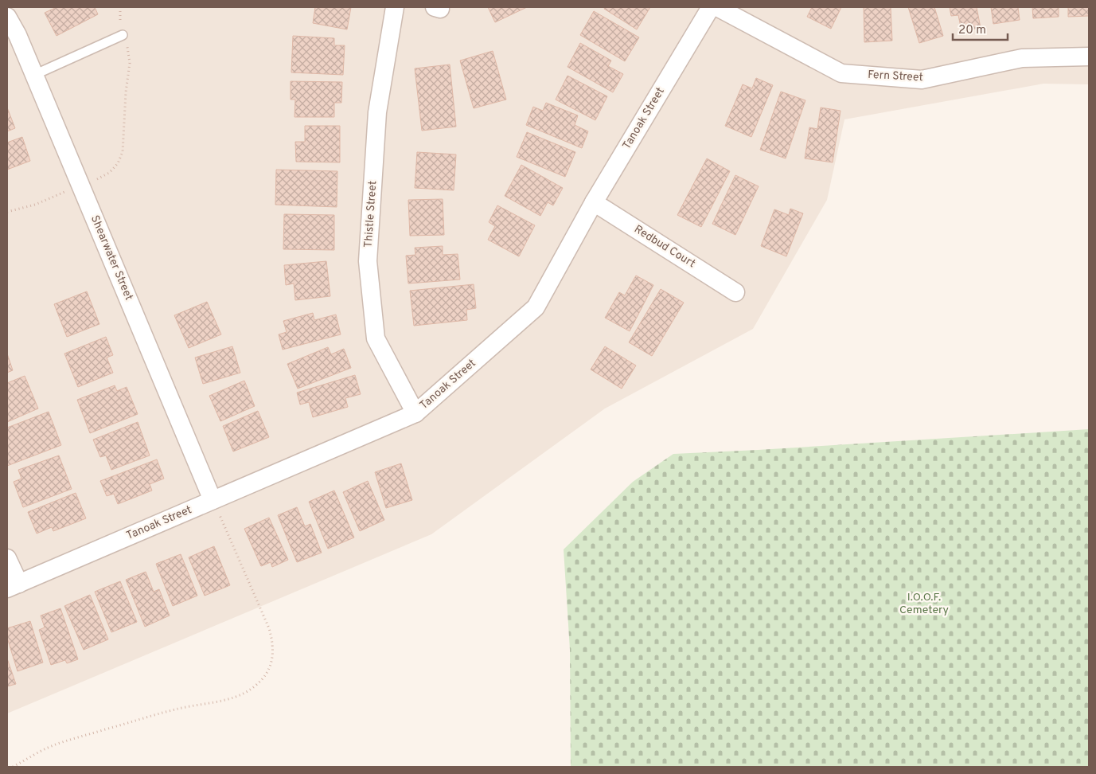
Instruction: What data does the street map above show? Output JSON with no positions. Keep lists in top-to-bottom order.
{
  "streets": {
    "street": [
      "Fern Street",
      "Tanoak Street",
      "Thistle Street",
      "Redbud Court",
      "Shearwater Street"
    ]
  },
  "crossings": [
    ["Tanoak Street", "Thistle Street"],
    ["Tanoak Street", "Redbud Court"],
    ["Tanoak Street", "Shearwater Street"]
  ],
  "parks": ["I.O.O.F. Cemetery"],
  "scale_bar": "20 m"
}
